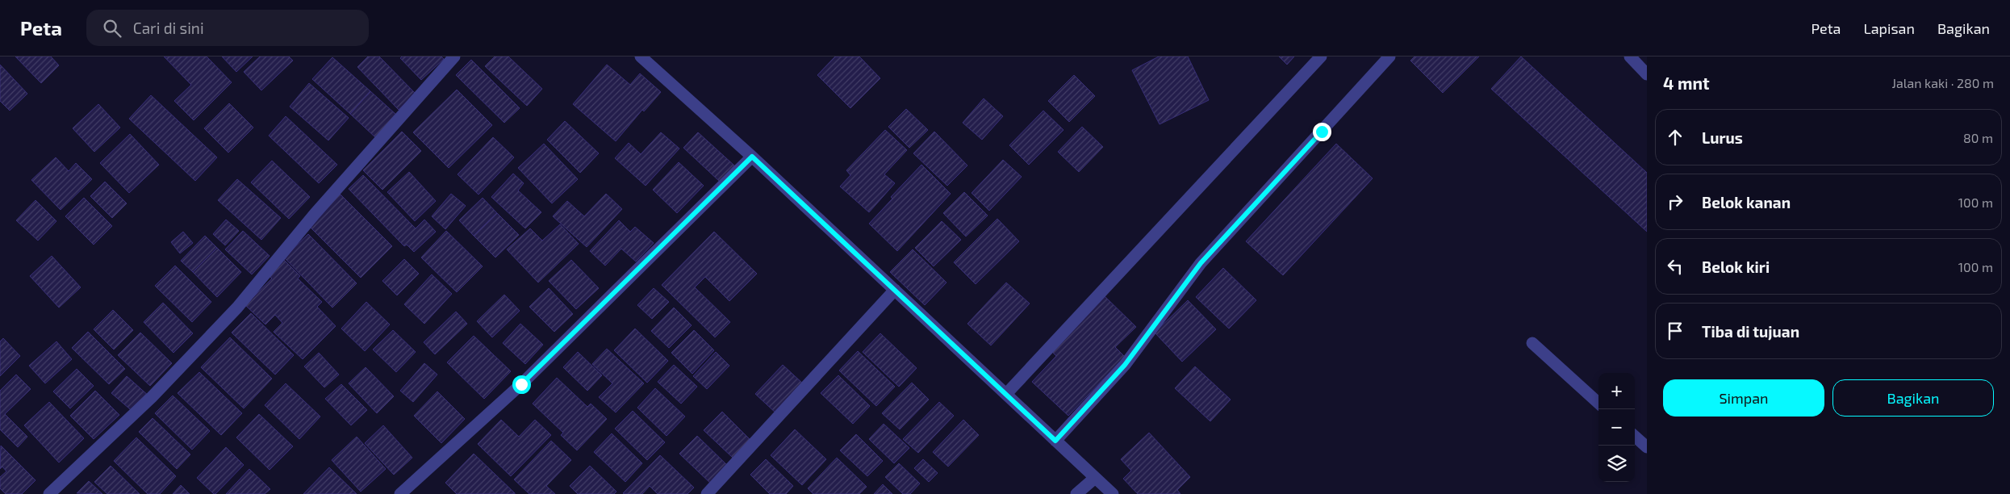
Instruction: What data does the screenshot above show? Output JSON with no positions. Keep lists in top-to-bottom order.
{
  "page": {
    "header": "Peta",
    "search": "Cari di sini",
    "nav": ["Peta", "Lapisan", "Bagikan"],
    "heading": ["4 mnt", "Jalan kaki · 280 m"],
    "list": [
      ["Lurus", "80 m"],
      ["Belok kanan", "100 m"],
      ["Belok kiri", "100 m"],
      "Tiba di tujuan"
    ],
    "buttons": ["Simpan", "Bagikan"],
    "map_buttons": ["+", "−"]
  }
}
